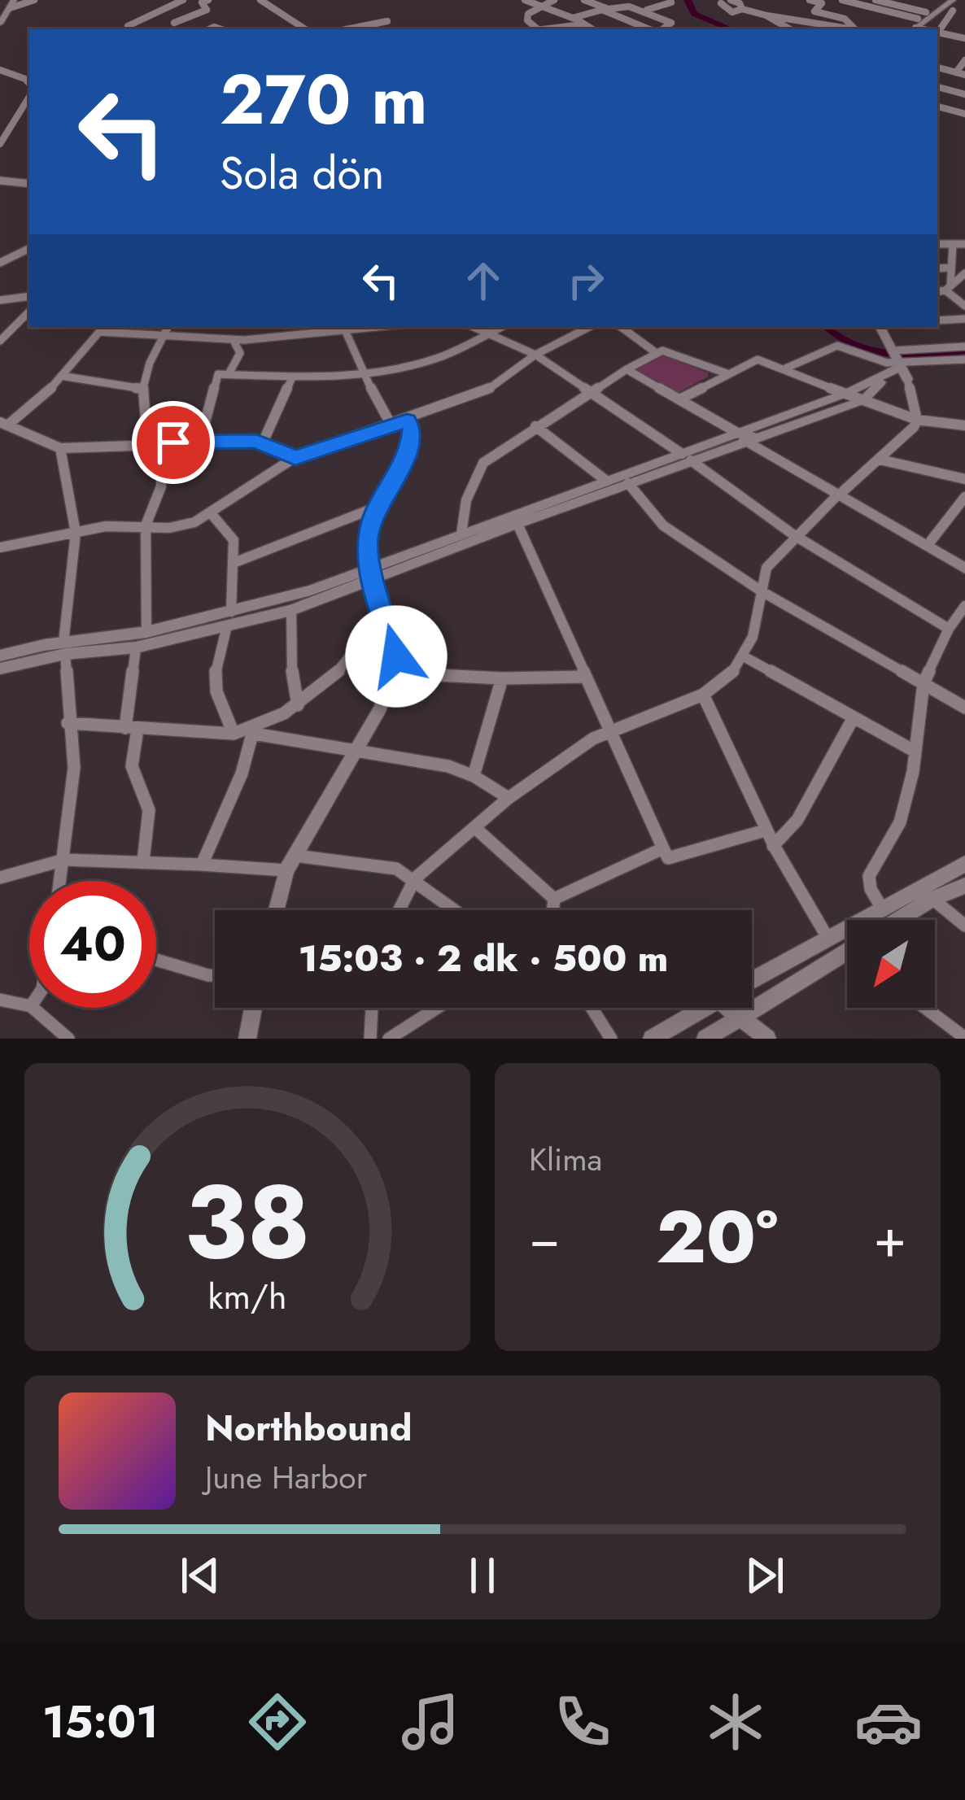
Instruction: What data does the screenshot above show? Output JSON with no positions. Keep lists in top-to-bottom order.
{
  "north": "bottom left",
  "page": {
    "turn": ["270 m", "Sola dön"],
    "limit": "40",
    "trip": "15:03 · 2 dk · 500 m",
    "tile": "Klima",
    "heat": ["−", "20°", "+"],
    "song": ["Northbound", "June Harbor"],
    "tabs": "15:01",
    "gauge": ["38", "km/h"]
  }
}
